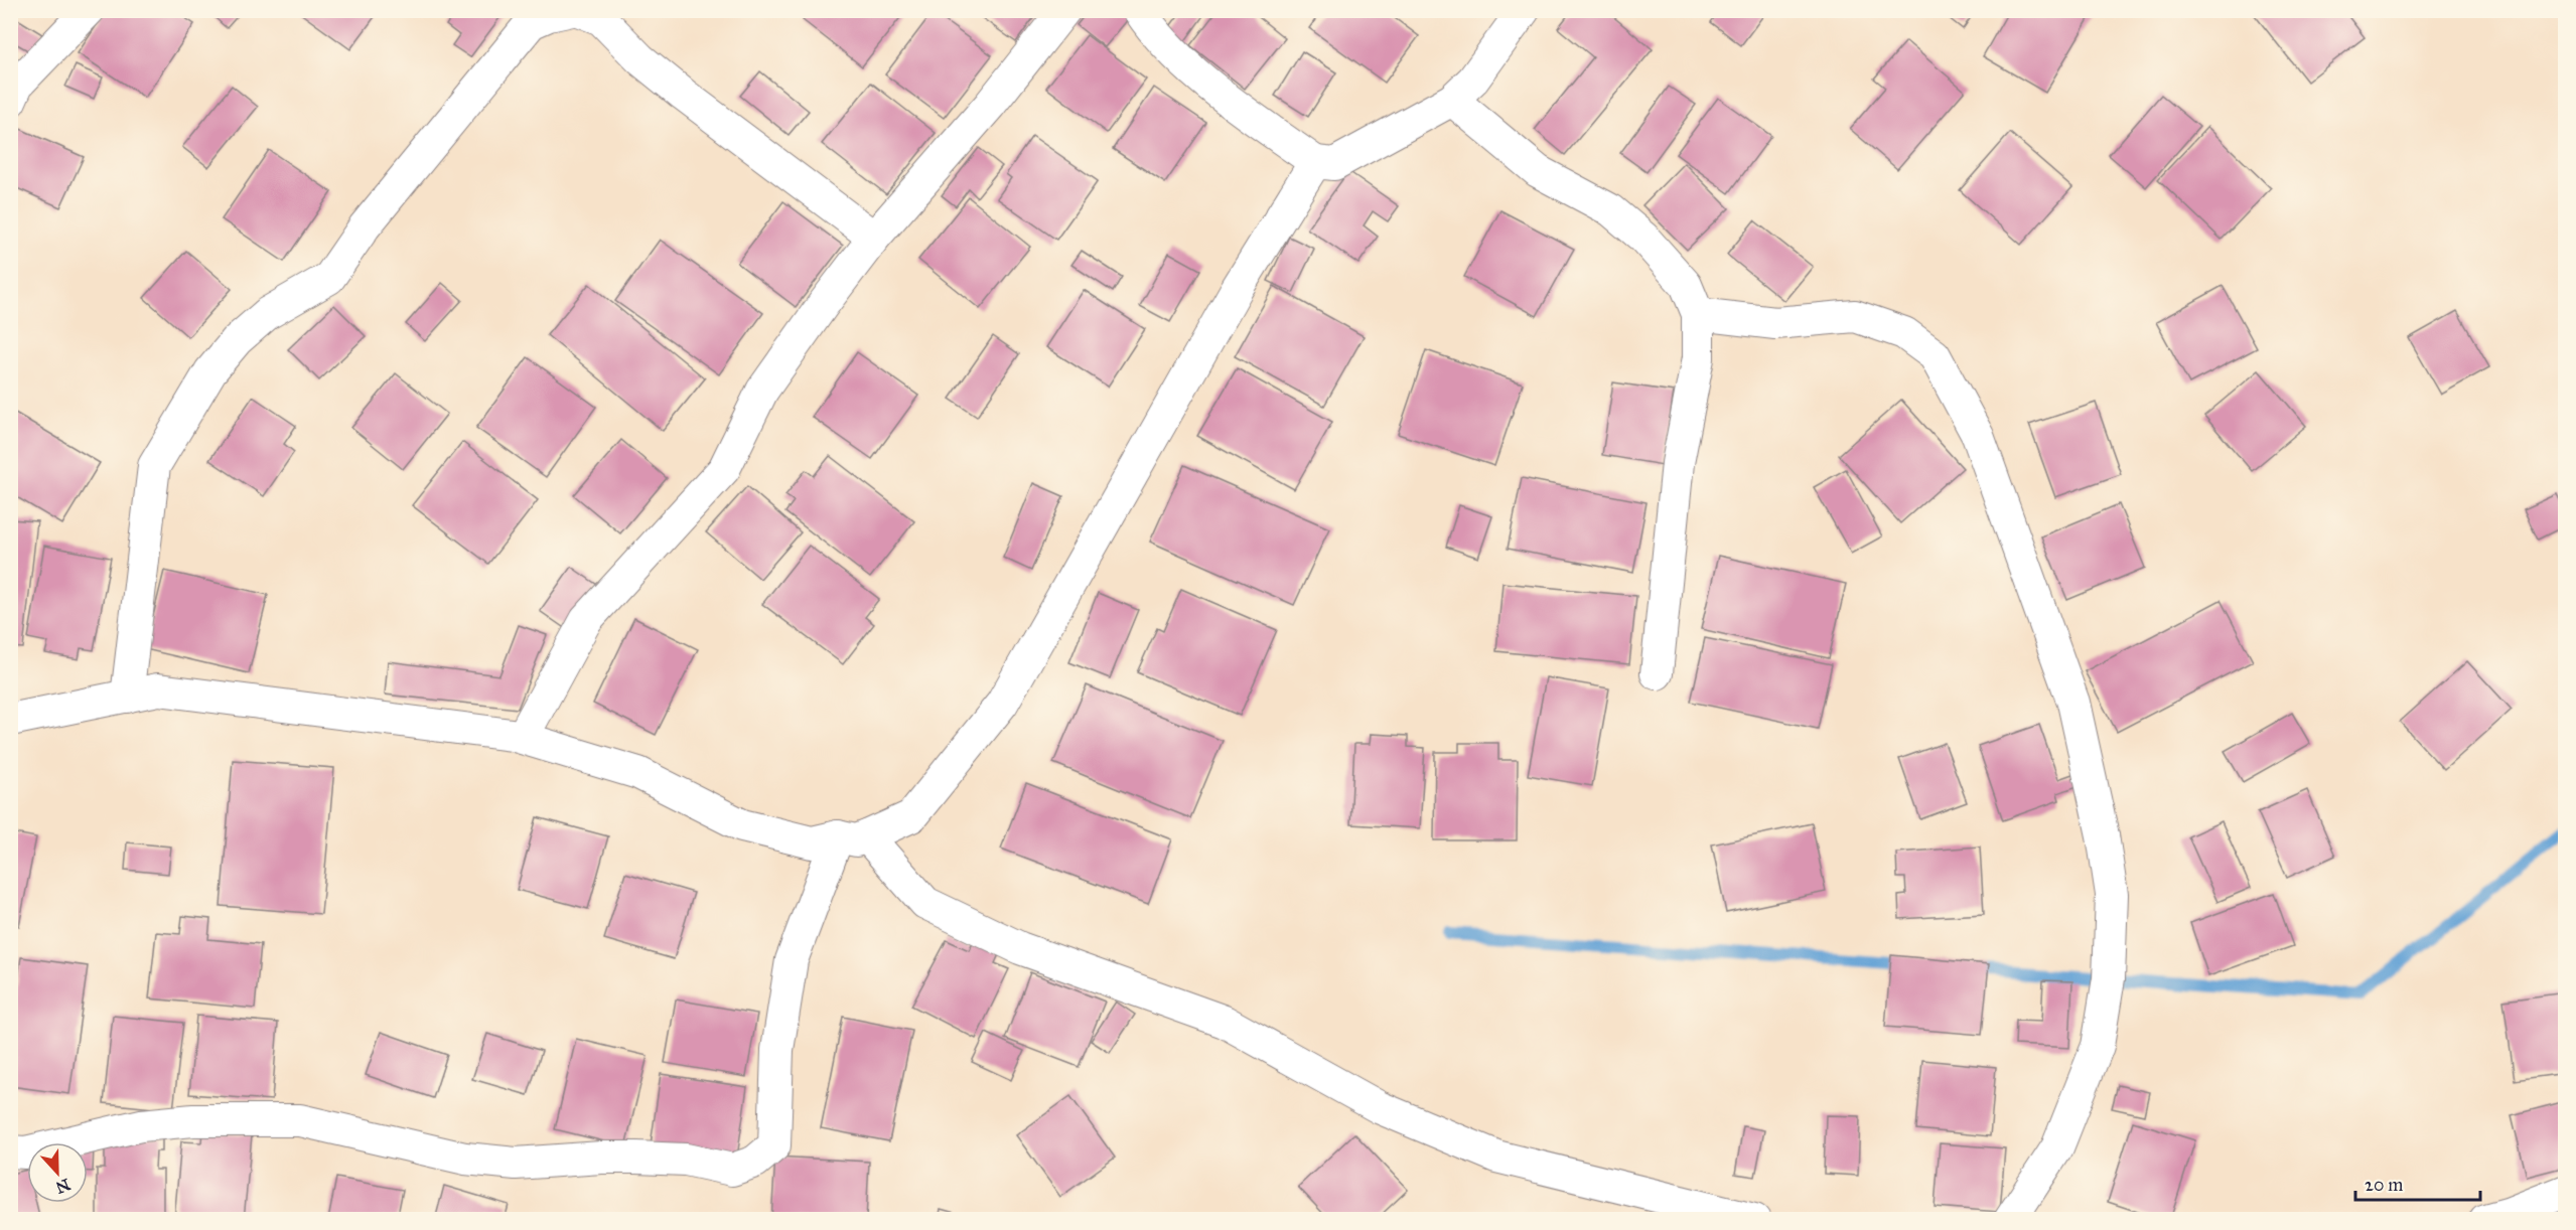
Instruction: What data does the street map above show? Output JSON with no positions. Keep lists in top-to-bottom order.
{
  "scale_bar": "20 m",
  "north": "bottom"
}
